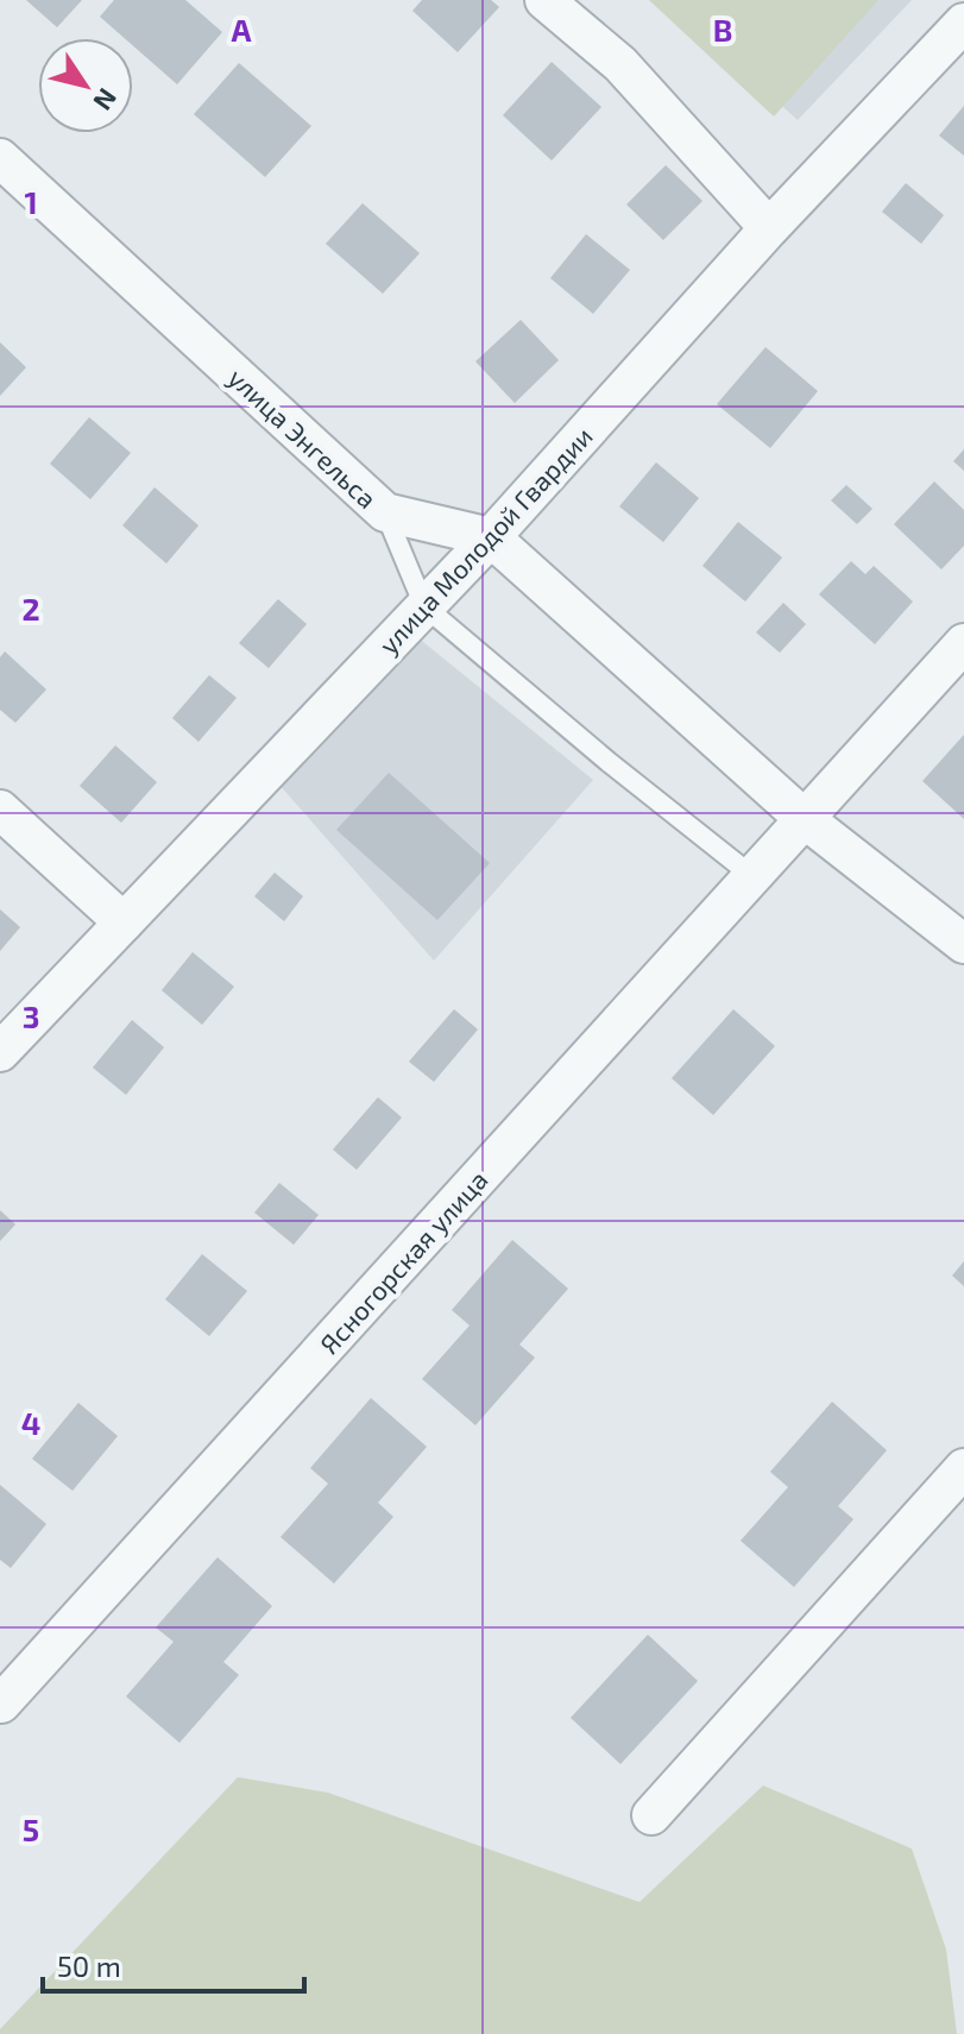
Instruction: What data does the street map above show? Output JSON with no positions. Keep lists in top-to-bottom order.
{
  "streets": {
    "street": ["улица Энгельса", "улица Молодой Гвардии", "Ясногорская улица"]
  },
  "crossings": [
    ["улица Энгельса", "улица Молодой Гвардии"],
    ["улица Энгельса", "Ясногорская улица"]
  ],
  "scale_bar": "50 m",
  "north": "bottom right",
  "grid": {
    "columns": ["A", "B"],
    "rows": [
      "1",
      "2",
      "3",
      "4",
      "5"
    ]
  }
}
